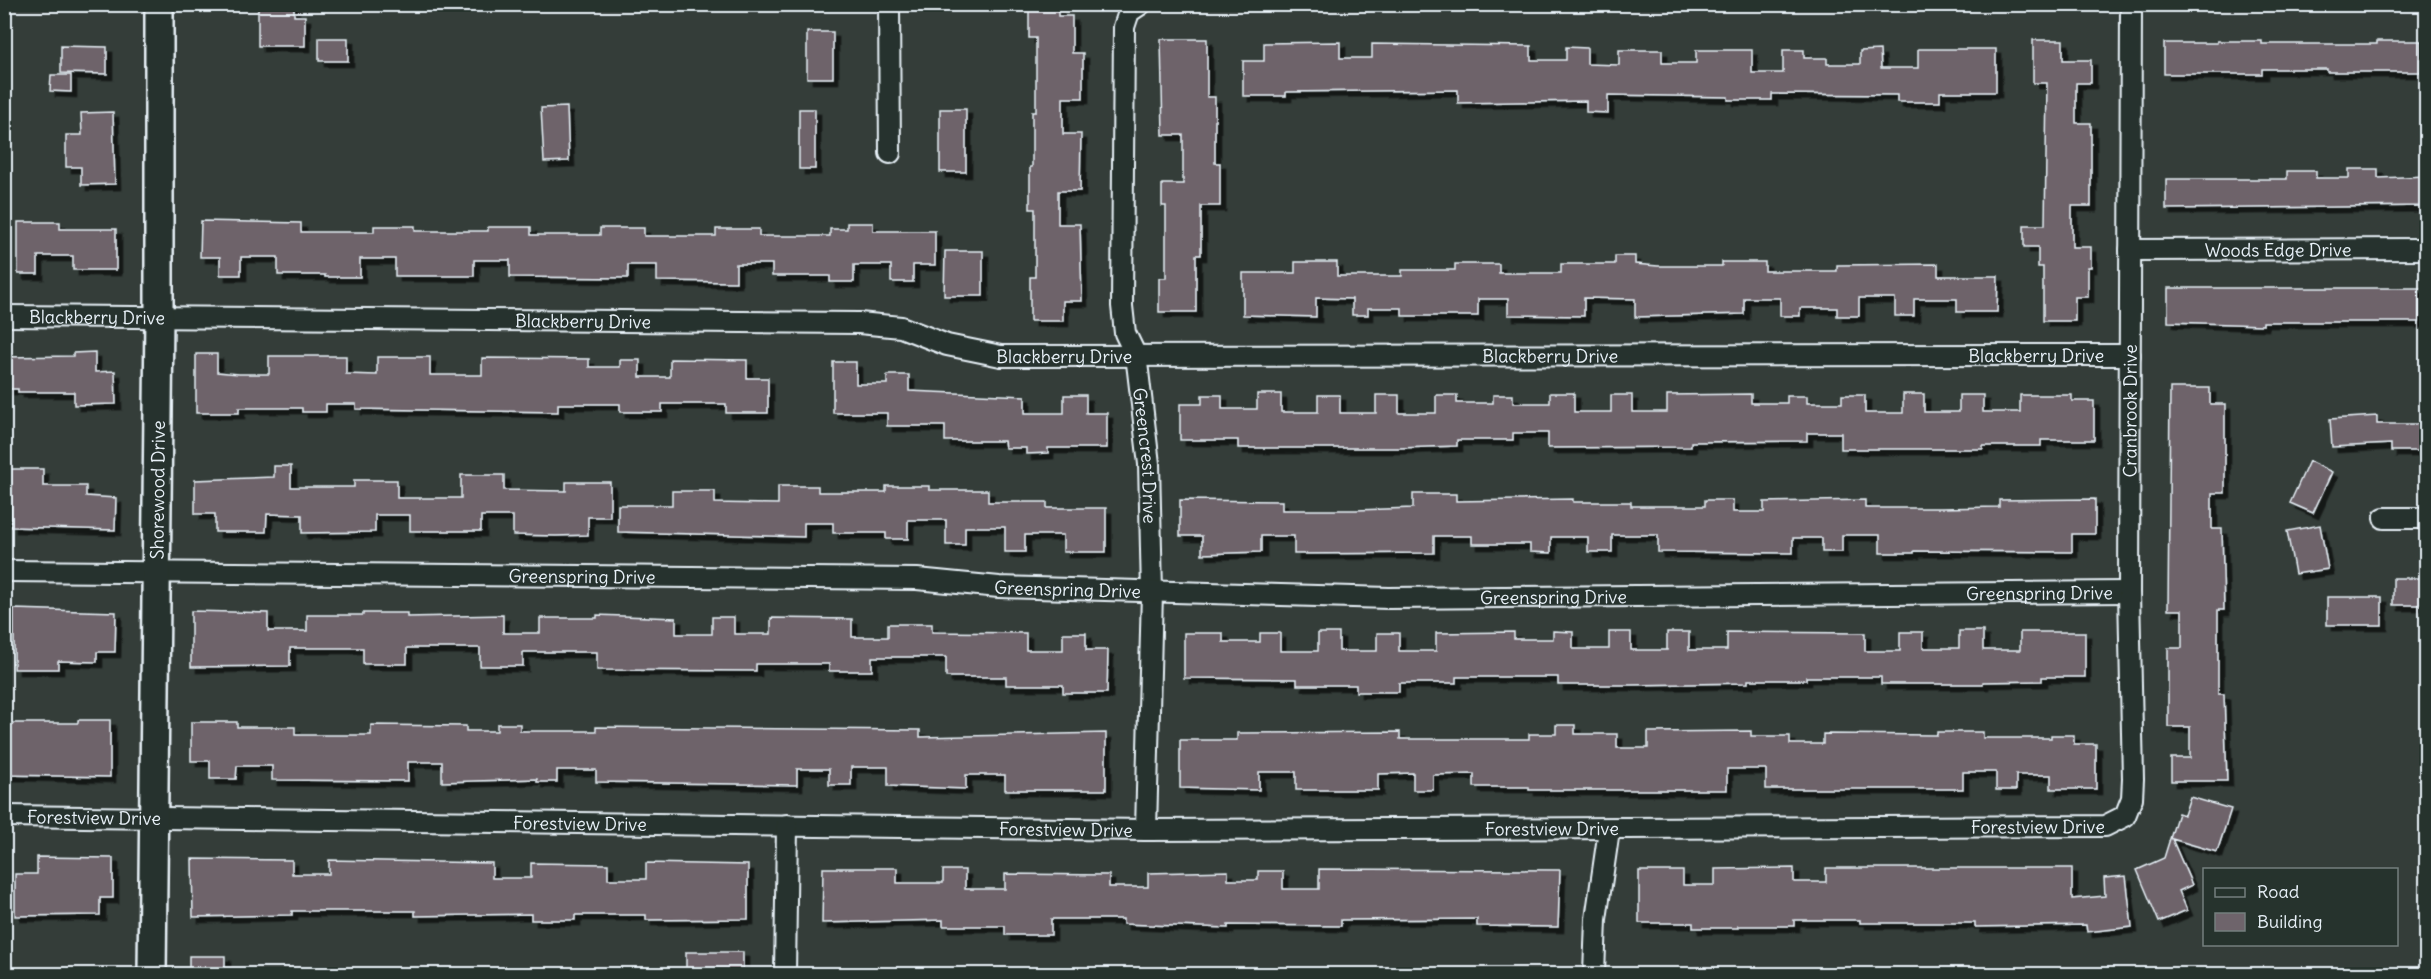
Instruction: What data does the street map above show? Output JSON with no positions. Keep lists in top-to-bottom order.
{
  "streets": {
    "street": [
      "Woods Edge Drive",
      "Blackberry Drive",
      "Cranbrook Drive",
      "Greencrest Drive",
      "Shorewood Drive",
      "Greenspring Drive",
      "Forestview Drive"
    ]
  },
  "crossings": [
    ["Woods Edge Drive", "Cranbrook Drive"],
    ["Blackberry Drive", "Cranbrook Drive"],
    ["Blackberry Drive", "Greencrest Drive"],
    ["Blackberry Drive", "Shorewood Drive"],
    ["Cranbrook Drive", "Greenspring Drive"],
    ["Cranbrook Drive", "Forestview Drive"],
    ["Greencrest Drive", "Greenspring Drive"],
    ["Greencrest Drive", "Forestview Drive"],
    ["Shorewood Drive", "Greenspring Drive"],
    ["Shorewood Drive", "Forestview Drive"]
  ],
  "legend": ["Road", "Building"]
}
